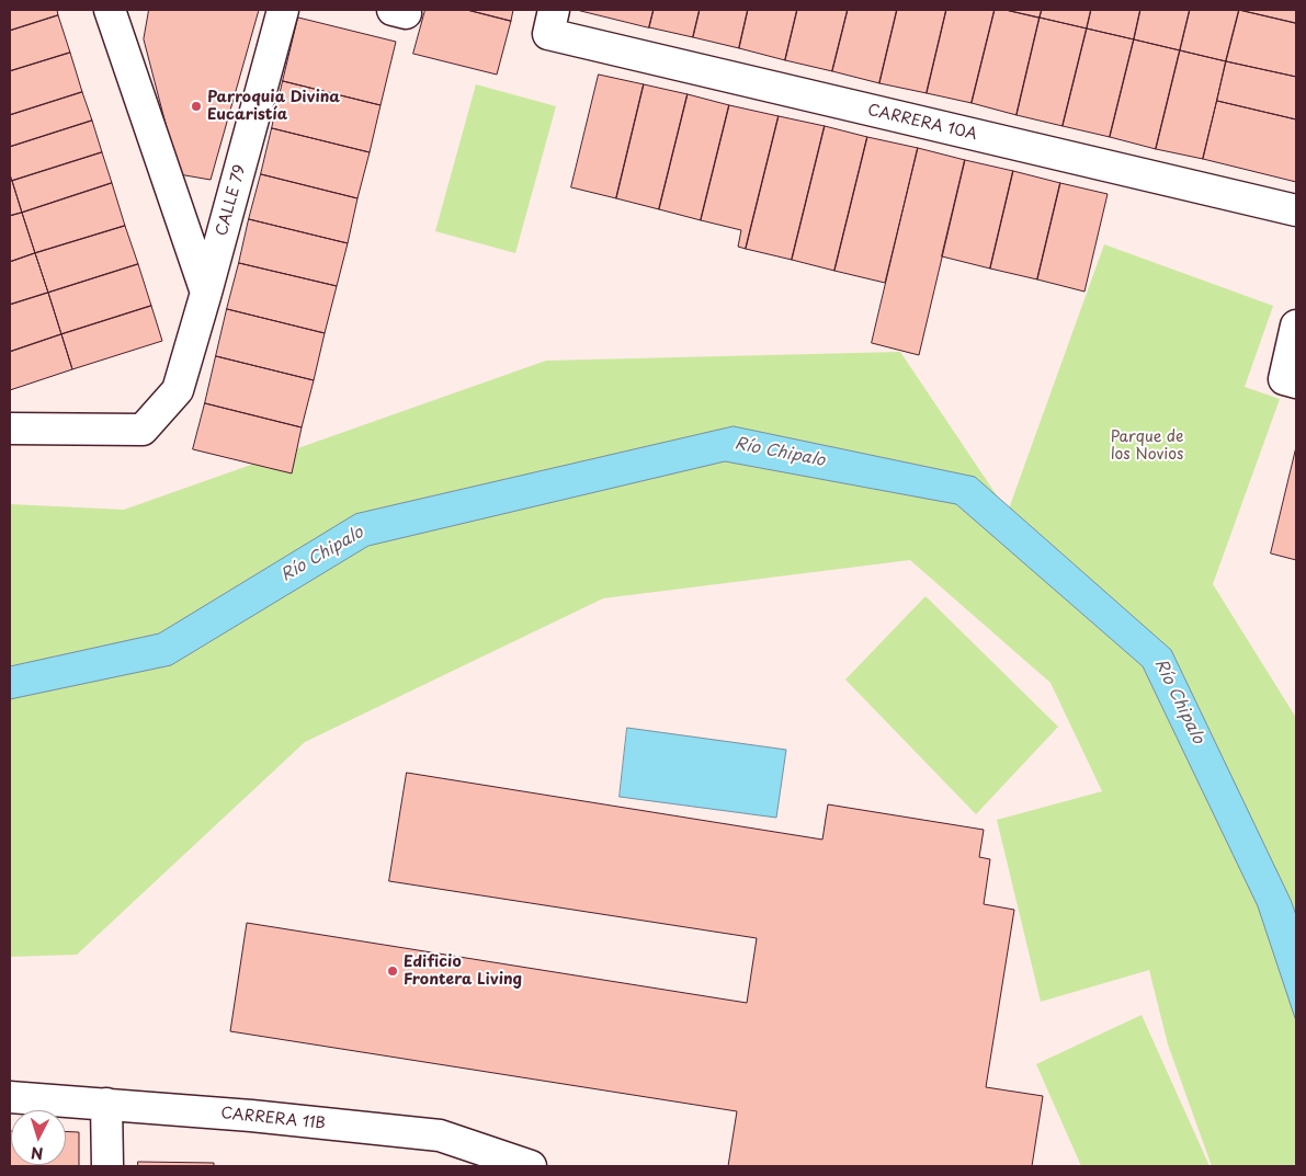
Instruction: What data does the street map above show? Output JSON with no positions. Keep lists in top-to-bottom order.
{
  "streets": {
    "street": ["CARRERA 10A", "CALLE 79", "CARRERA 11B"]
  },
  "water": ["Río Chipalo"],
  "parks": ["Parque de los Novios"],
  "places": ["Parroquia Divina Eucaristía", "Edificio Frontera Living"],
  "north": "bottom"
}
